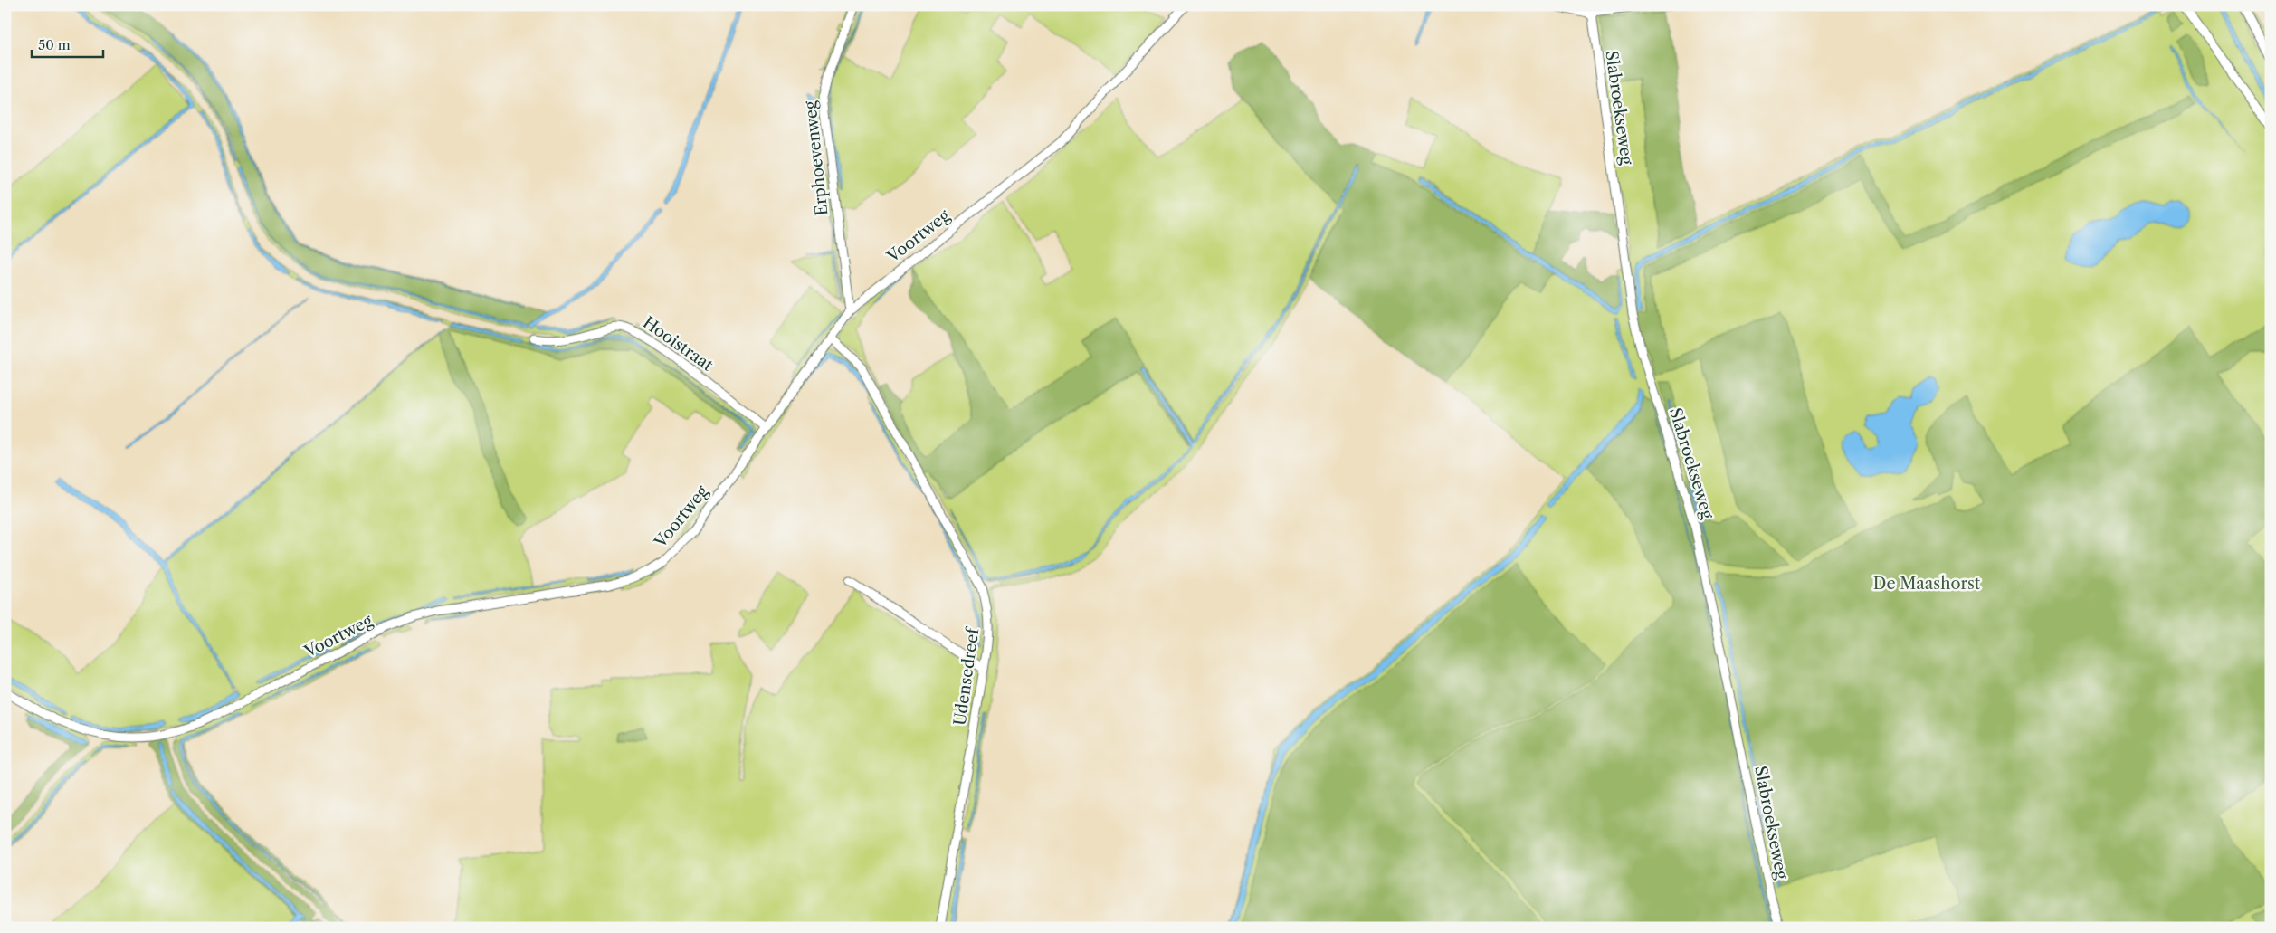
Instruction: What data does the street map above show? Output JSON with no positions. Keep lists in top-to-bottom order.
{
  "streets": {
    "street": [
      "Slabroekseweg",
      "Erphoevenweg",
      "Voortweg",
      "Hooistraat",
      "Udensedreef"
    ]
  },
  "crossings": [
    ["Erphoevenweg", "Voortweg"],
    ["Voortweg", "Hooistraat"],
    ["Voortweg", "Udensedreef"]
  ],
  "parks": ["De Maashorst"],
  "scale_bar": "50 m"
}
